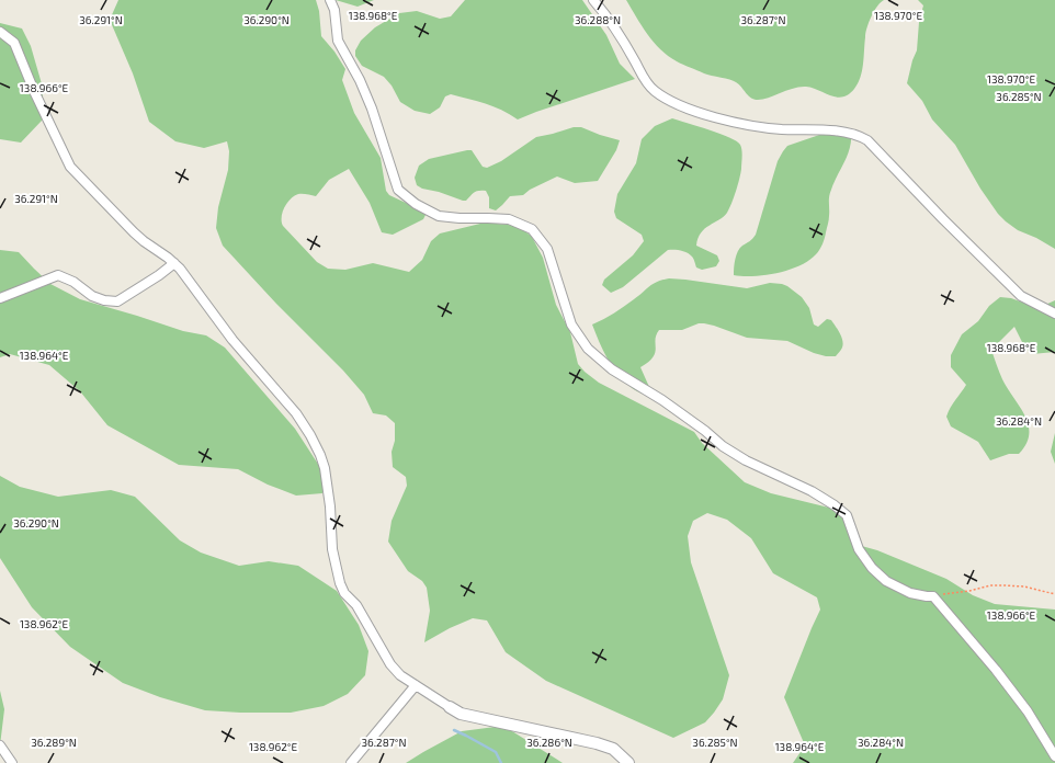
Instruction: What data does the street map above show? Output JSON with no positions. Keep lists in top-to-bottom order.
{
  "coordinates": [
    "138.970°E",
    "138.968°E",
    "36.291°N",
    "36.290°N",
    "36.288°N",
    "36.287°N",
    "138.966°E",
    "36.285°N",
    "138.964°E",
    "36.284°N",
    "138.962°E",
    "36.289°N",
    "36.286°N"
  ]
}
